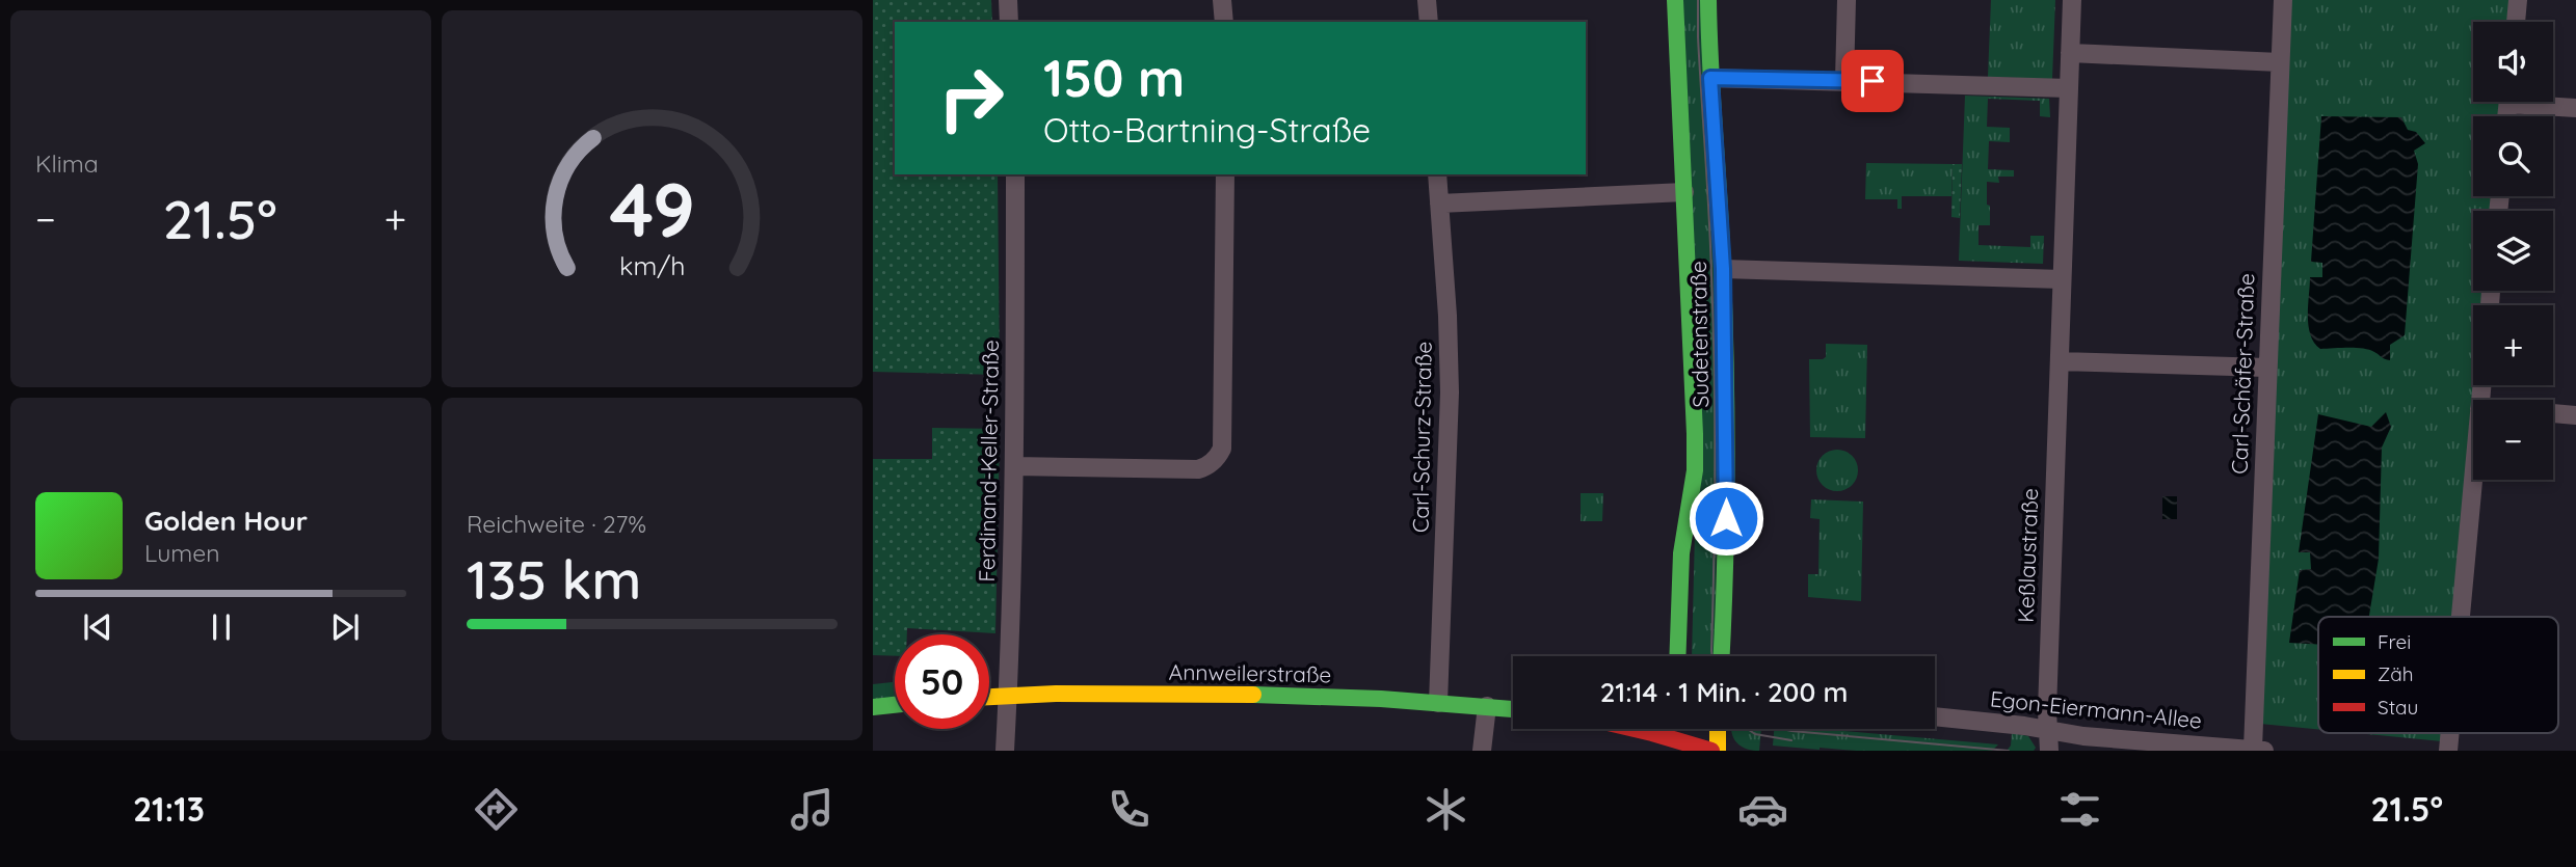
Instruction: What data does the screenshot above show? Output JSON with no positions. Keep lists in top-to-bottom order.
{
  "streets": {
    "main road": ["Sudetenstraße", "Annweilerstraße"],
    "street": [
      "Carl-Schäfer-Straße",
      "Carl-Schurz-Straße",
      "Ferdinand-Keller-Straße",
      "Keßlaustraße",
      "Egon-Eiermann-Allee"
    ]
  },
  "crossings": [
    ["Carl-Schäfer-Straße", "Egon-Eiermann-Allee"],
    ["Carl-Schurz-Straße", "Annweilerstraße"],
    ["Ferdinand-Keller-Straße", "Annweilerstraße"],
    ["Keßlaustraße", "Egon-Eiermann-Allee"]
  ],
  "legend": ["Frei", "Zäh", "Stau"],
  "page": {
    "tile": [
      "Klima",
      ["Reichweite · 27%", "135 km"]
    ],
    "map_buttons": ["+", "−"],
    "turn": ["150 m", "Otto-Bartning-Straße"],
    "heat": ["−", "21.5°", "+"],
    "song": ["Golden Hour", "Lumen"],
    "limit": "50",
    "trip": "21:14 · 1 Min. · 200 m",
    "tabs": ["21:13", "21.5°"],
    "gauge": ["49", "km/h"]
  }
}
